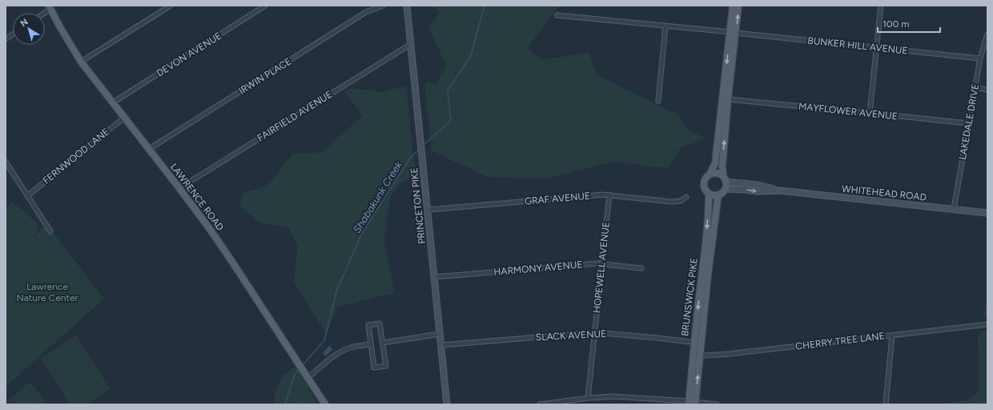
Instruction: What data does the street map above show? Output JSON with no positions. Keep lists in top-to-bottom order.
{
  "streets": {
    "main road": [
      "WHITEHEAD ROAD",
      "LAWRENCE ROAD",
      "PRINCETON PIKE",
      "BRUNSWICK PIKE"
    ],
    "street": [
      "BUNKER HILL AVENUE",
      "DEVON AVENUE",
      "IRWIN PLACE",
      "MAYFLOWER AVENUE",
      "FAIRFIELD AVENUE",
      "LAKEDALE DRIVE",
      "FERNWOOD LANE",
      "GRAF AVENUE",
      "HOPEWELL AVENUE",
      "HARMONY AVENUE",
      "SLACK AVENUE",
      "CHERRY TREE LANE"
    ]
  },
  "crossings": [
    ["BUNKER HILL AVENUE", "LAKEDALE DRIVE"],
    ["DEVON AVENUE", "LAWRENCE ROAD"],
    ["IRWIN PLACE", "LAWRENCE ROAD"],
    ["MAYFLOWER AVENUE", "LAKEDALE DRIVE"],
    ["FAIRFIELD AVENUE", "LAWRENCE ROAD"],
    ["FAIRFIELD AVENUE", "PRINCETON PIKE"],
    ["LAKEDALE DRIVE", "WHITEHEAD ROAD"],
    ["FERNWOOD LANE", "LAWRENCE ROAD"],
    ["WHITEHEAD ROAD", "BRUNSWICK PIKE"],
    ["GRAF AVENUE", "PRINCETON PIKE"],
    ["GRAF AVENUE", "HOPEWELL AVENUE"],
    ["PRINCETON PIKE", "HARMONY AVENUE"],
    ["PRINCETON PIKE", "SLACK AVENUE"],
    ["HOPEWELL AVENUE", "HARMONY AVENUE"],
    ["HOPEWELL AVENUE", "SLACK AVENUE"],
    ["BRUNSWICK PIKE", "SLACK AVENUE"],
    ["BRUNSWICK PIKE", "CHERRY TREE LANE"]
  ],
  "water": ["Shabakunk Creek"],
  "parks": ["Lawrence Nature Center"],
  "scale_bar": "100 m",
  "north": "top left"
}
